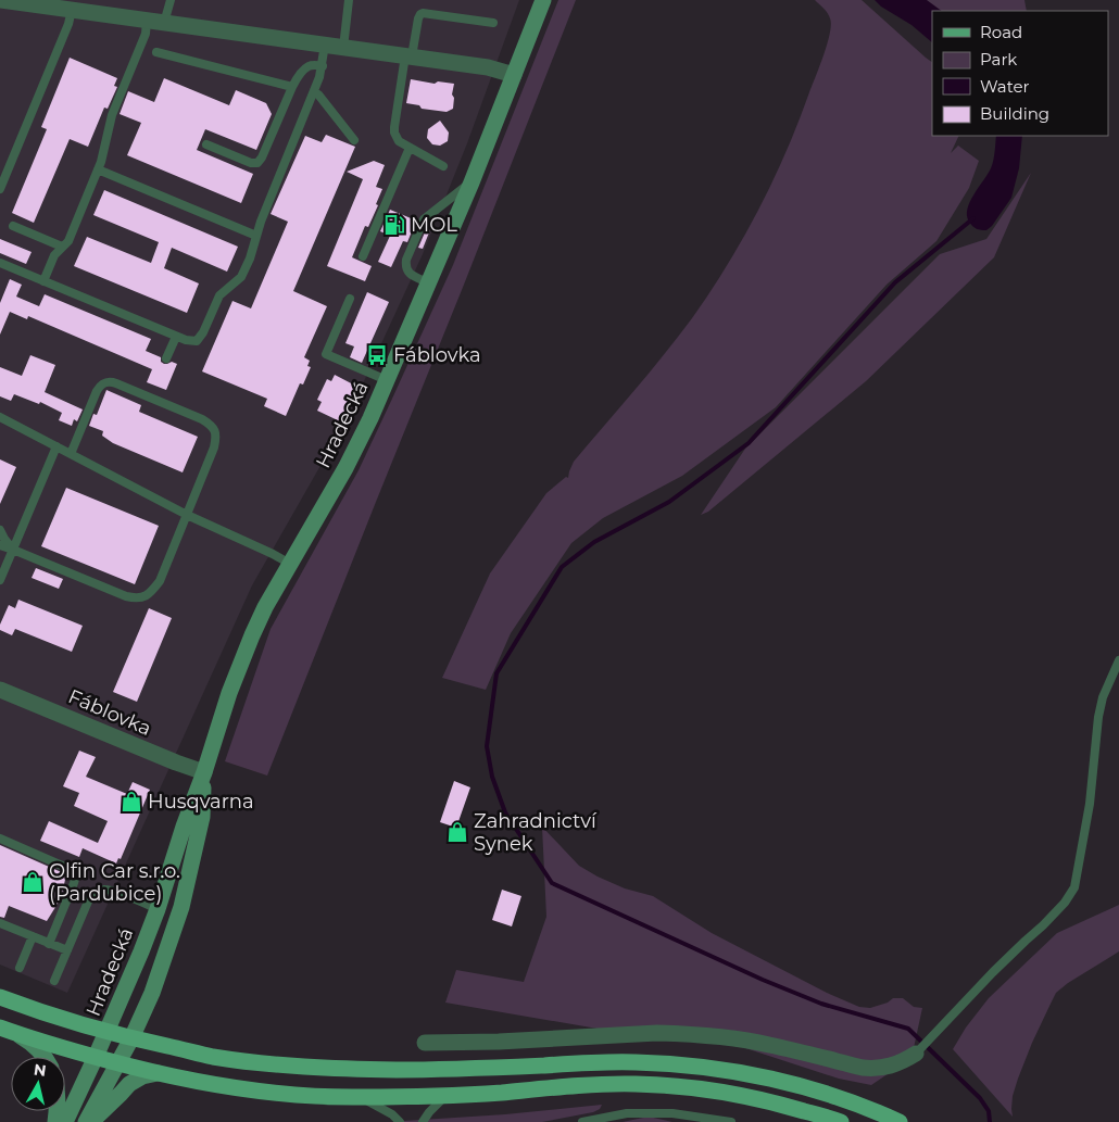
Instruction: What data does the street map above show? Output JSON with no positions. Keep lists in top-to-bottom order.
{
  "streets": {
    "main road": ["Hradecká"],
    "street": ["Fáblovka"]
  },
  "crossings": [
    ["Hradecká", "Fáblovka"]
  ],
  "places": {
    "fuel station": ["MOL"],
    "bus stop": ["Fáblovka"],
    "shop": ["Husqvarna", "Zahradnictví Synek", "Olfin Car s.r.o. (Pardubice)"]
  },
  "legend": [
    "Road",
    "Park",
    "Water",
    "Building"
  ],
  "north": "top"
}
